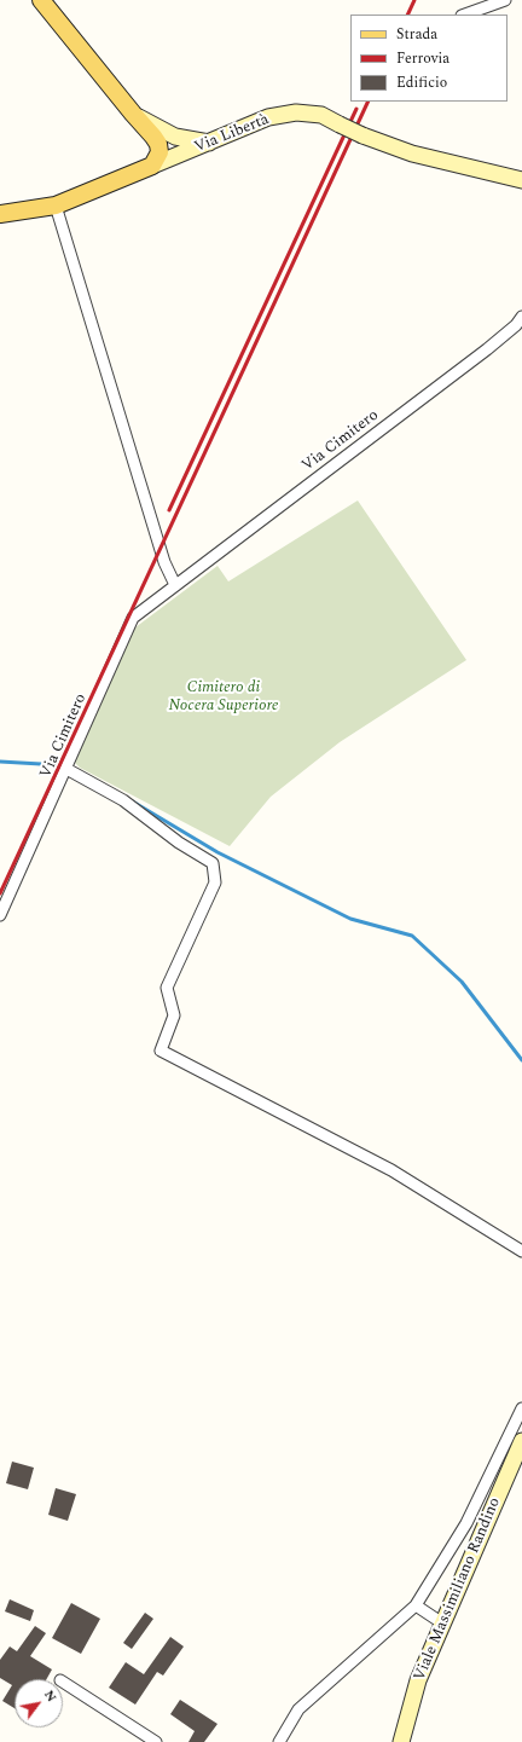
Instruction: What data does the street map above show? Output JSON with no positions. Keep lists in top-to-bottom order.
{
  "streets": {
    "main road": ["Via Libertà", "Viale Massimiliano Randino"],
    "street": ["Via Cimitero"]
  },
  "parks": ["Cimitero di Nocera Superiore"],
  "legend": ["Strada", "Ferrovia", "Edificio"],
  "north": "top right"
}
